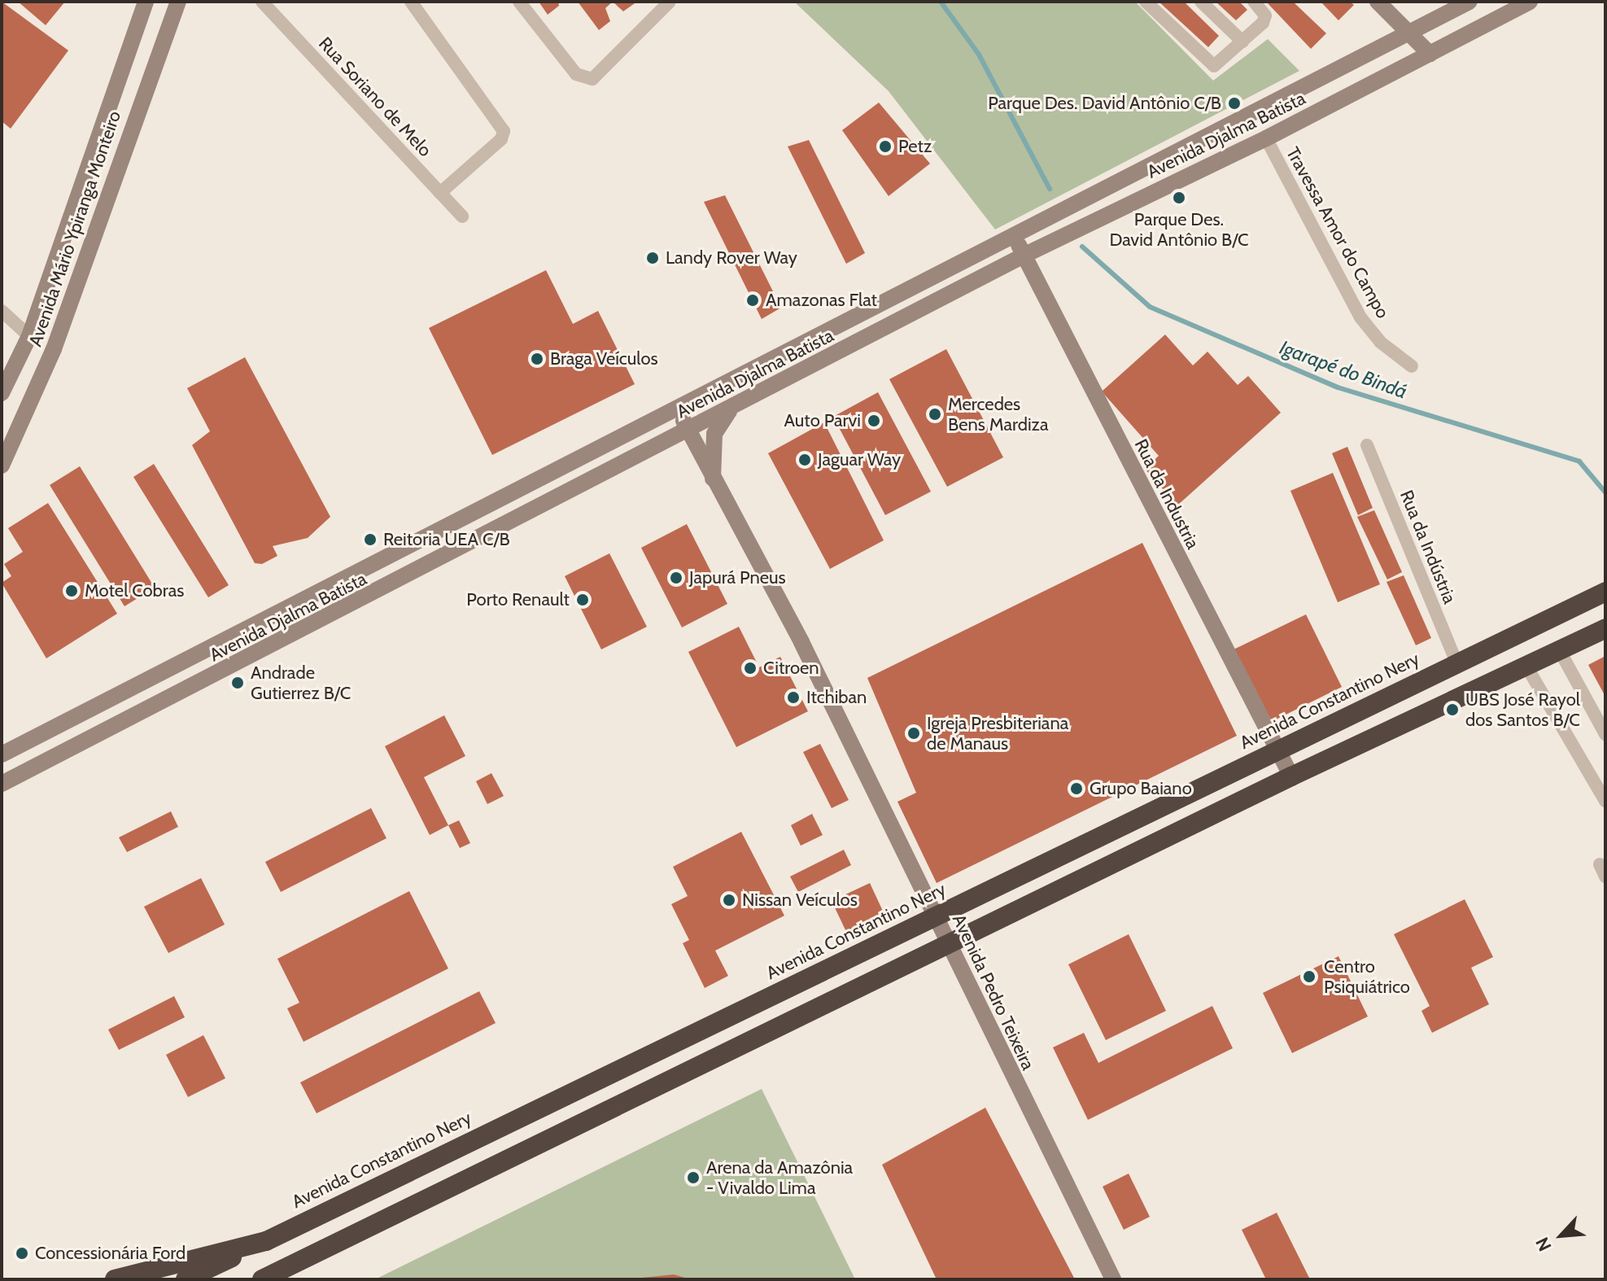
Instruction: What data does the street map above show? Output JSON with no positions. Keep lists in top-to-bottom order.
{
  "streets": {
    "highway": ["Avenida Constantino Nery"],
    "main road": [
      "Avenida Djalma Batista",
      "Avenida Mário Ypiranga Monteiro",
      "Rua da Industria",
      "Avenida Pedro Teixeira"
    ],
    "street": ["Rua Soriano de Melo", "Travessa Amor do Campo", "Rua da Indústria"]
  },
  "crossings": [
    ["Avenida Djalma Batista", "Travessa Amor do Campo"],
    ["Avenida Djalma Batista", "Rua da Industria"],
    ["Avenida Djalma Batista", "Avenida Pedro Teixeira"],
    ["Rua da Industria", "Avenida Constantino Nery"],
    ["Rua da Indústria", "Avenida Constantino Nery"],
    ["Avenida Constantino Nery", "Avenida Pedro Teixeira"]
  ],
  "water": ["Igarapé do Bindá"],
  "places": [
    "Parque Des. David Antônio C/B",
    "Petz",
    "Parque Des. David Antônio B/C",
    "Landy Rover Way",
    "Amazonas Flat",
    "Braga Veículos",
    "Mercedes Bens Mardiza",
    "Auto Parvi",
    "Jaguar Way",
    "Reitoria UEA C/B",
    "Japurá Pneus",
    "Motel Cobras",
    "Porto Renault",
    "Citroen",
    "Andrade Gutierrez B/C",
    "Itchiban",
    "UBS José Rayol dos Santos B/C",
    "Igreja Presbiteriana de Manaus",
    "Grupo Baiano",
    "Nissan Veículos",
    "Centro Psiquiátrico",
    "Arena da Amazônia - Vivaldo Lima",
    "Concessionária Ford"
  ],
  "north": "bottom left"
}
